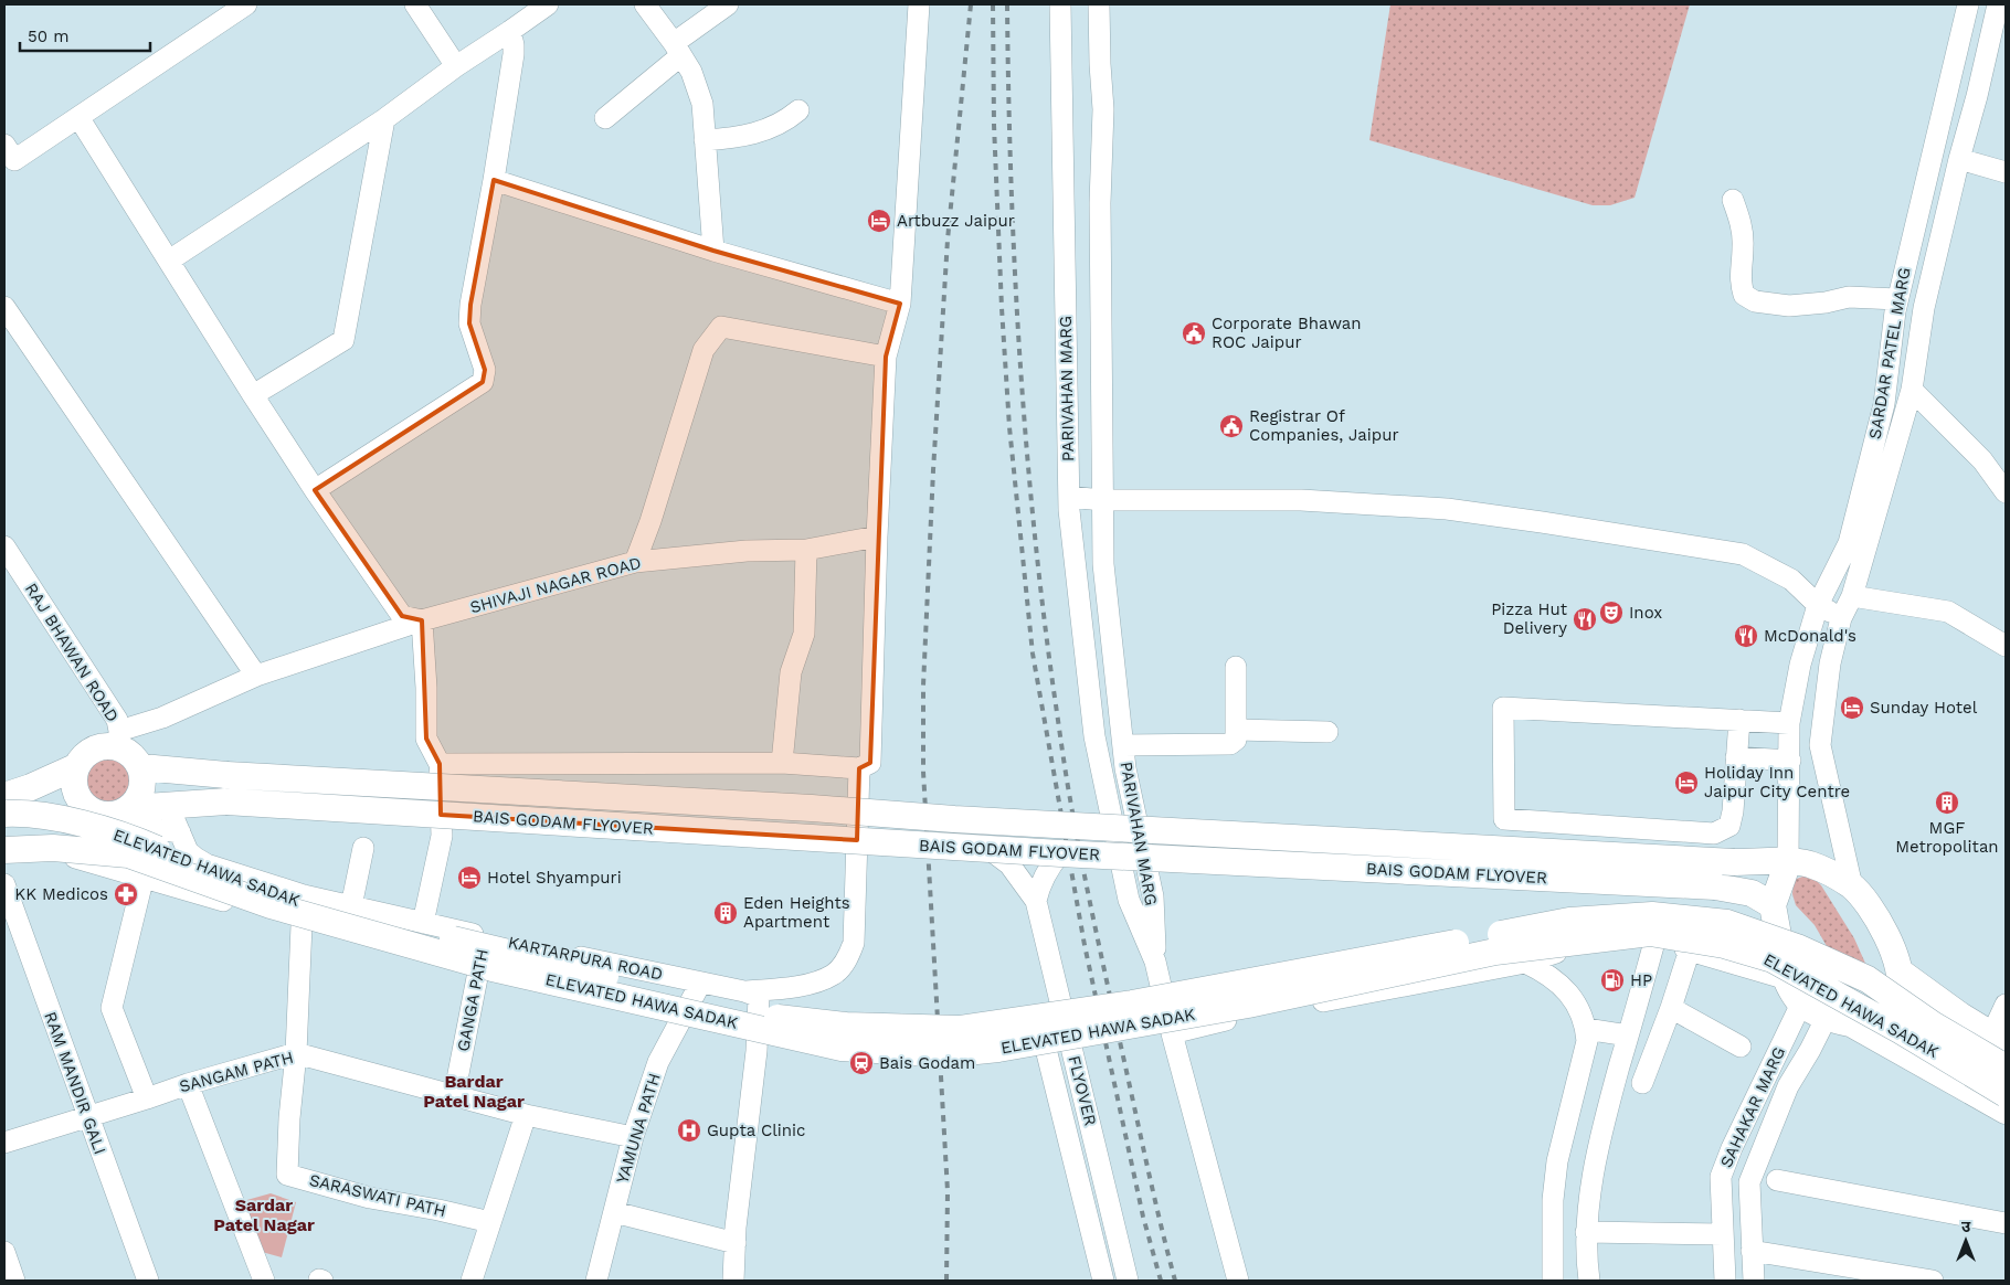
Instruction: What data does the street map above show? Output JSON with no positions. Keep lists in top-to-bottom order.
{
  "streets": {
    "main road": ["BAIS GODAM FLYOVER", "ELEVATED HAWA SADAK"],
    "street": [
      "SARDAR PATEL MARG",
      "PARIVAHAN MARG",
      "SHIVAJI NAGAR ROAD",
      "RAJ BHAWAN ROAD",
      "KARTARPURA ROAD",
      "GANGA PATH",
      "SANGAM PATH",
      "RAM MANDIR GALI",
      "FLYOVER",
      "SAHAKAR MARG",
      "YAMUNA PATH",
      "SARASWATI PATH"
    ]
  },
  "crossings": [
    ["SARDAR PATEL MARG", "BAIS GODAM FLYOVER"],
    ["SARDAR PATEL MARG", "SAHAKAR MARG"],
    ["SHIVAJI NAGAR ROAD", "RAJ BHAWAN ROAD"],
    ["SHIVAJI NAGAR ROAD", "BAIS GODAM FLYOVER"],
    ["RAJ BHAWAN ROAD", "BAIS GODAM FLYOVER"],
    ["BAIS GODAM FLYOVER", "FLYOVER"],
    ["BAIS GODAM FLYOVER", "SAHAKAR MARG"],
    ["KARTARPURA ROAD", "GANGA PATH"],
    ["KARTARPURA ROAD", "YAMUNA PATH"],
    ["GANGA PATH", "SANGAM PATH"],
    ["SANGAM PATH", "RAM MANDIR GALI"],
    ["SANGAM PATH", "YAMUNA PATH"],
    ["SANGAM PATH", "SARASWATI PATH"]
  ],
  "districts": ["Bardar Patel Nagar", "Sardar Patel Nagar"],
  "places": {
    "hotel": [
      "Artbuzz Jaipur",
      "Sunday Hotel",
      "Holiday Inn Jaipur City Centre",
      "Hotel Shyampuri"
    ],
    "public building": ["Corporate Bhawan ROC Jaipur", "Registrar Of Companies, Jaipur"],
    "theatre": ["Inox"],
    "restaurant": ["Pizza Hut Delivery", "McDonald's"],
    "building": ["MGF Metropolitan", "Eden Heights Apartment"],
    "pharmacy": ["KK Medicos"],
    "fuel station": ["HP"],
    "station": ["Bais Godam"],
    "hospital": ["Gupta Clinic"]
  },
  "scale_bar": "50 m",
  "north": "top"
}
